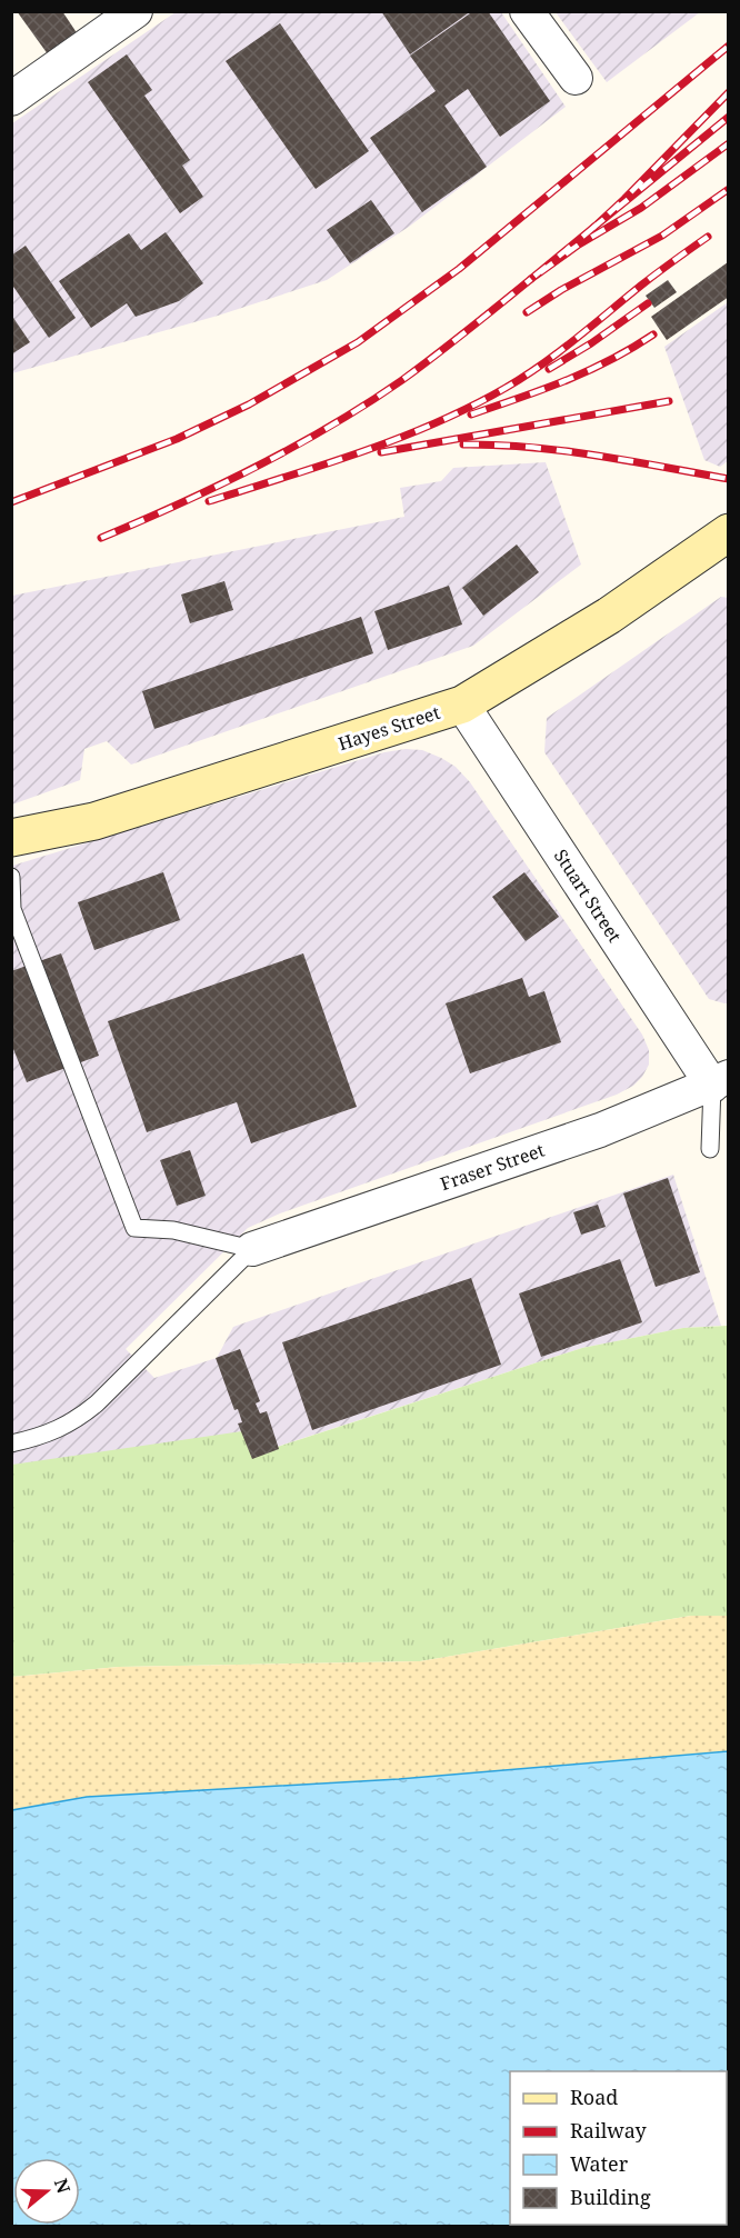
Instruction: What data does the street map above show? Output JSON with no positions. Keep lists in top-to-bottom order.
{
  "streets": {
    "main road": ["Hayes Street"],
    "street": ["Stuart Street", "Fraser Street"]
  },
  "crossings": [
    ["Hayes Street", "Stuart Street"],
    ["Stuart Street", "Fraser Street"]
  ],
  "legend": [
    "Road",
    "Railway",
    "Water",
    "Building"
  ],
  "north": "right"
}
